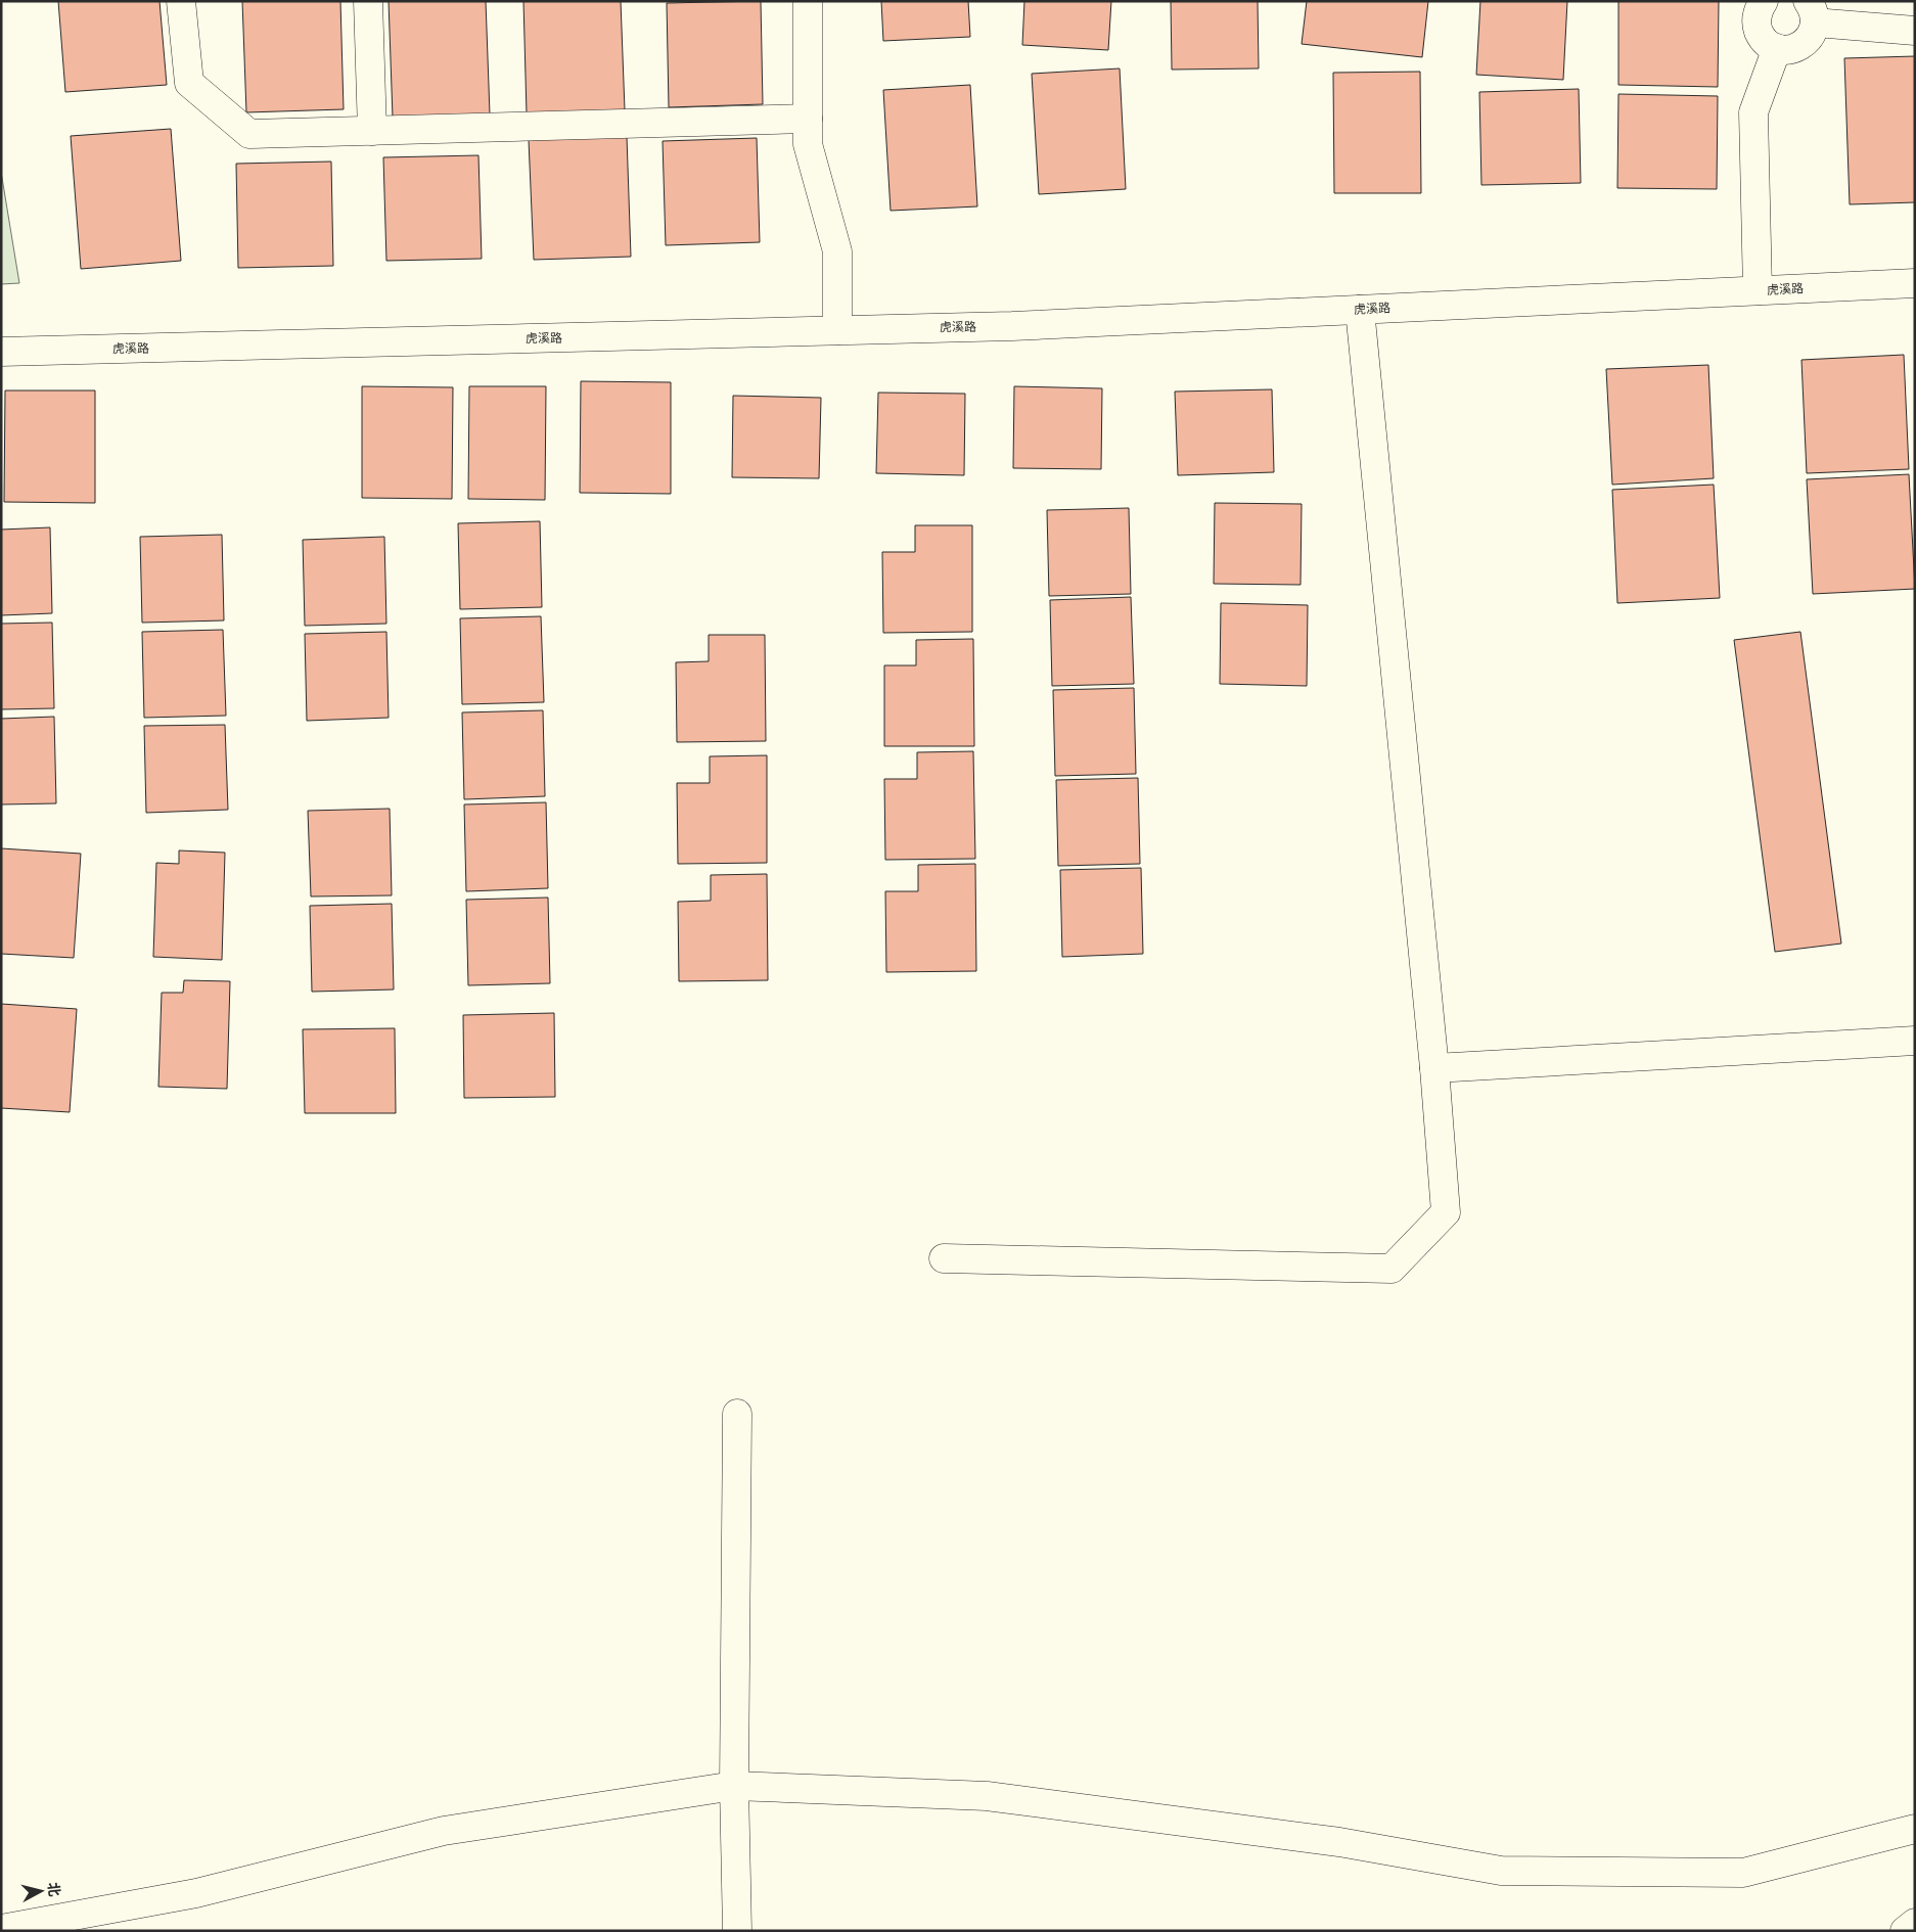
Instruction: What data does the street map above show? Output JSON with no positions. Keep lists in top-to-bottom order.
{
  "streets": {
    "street": ["虎溪路"]
  },
  "north": "right"
}
